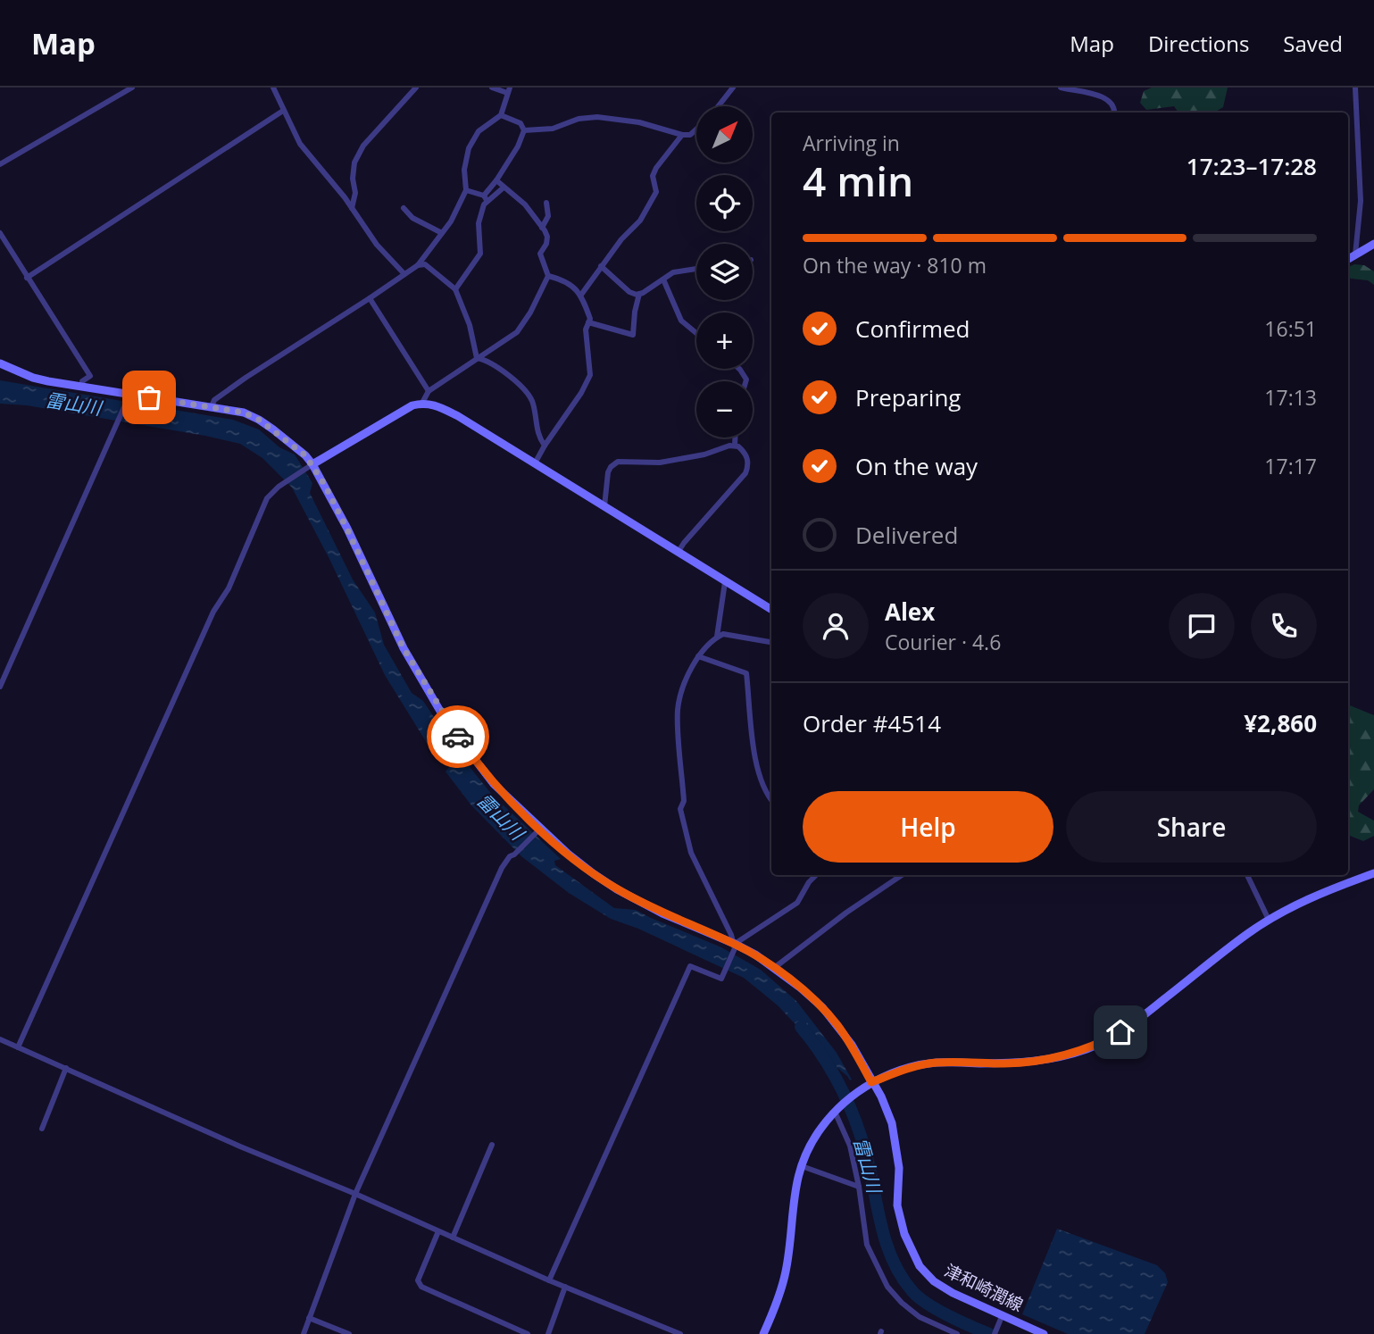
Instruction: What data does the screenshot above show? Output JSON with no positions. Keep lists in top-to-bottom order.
{
  "streets": {
    "main road": ["津和崎潤線"]
  },
  "water": ["雷山川"],
  "north": "top right",
  "page": {
    "header": "Map",
    "nav": ["Map", "Directions", "Saved"],
    "map_buttons": ["+", "−"],
    "heading": ["4 min", "Arriving in", "17:23–17:28"],
    "panel": [
      "Alex",
      "Courier · 4.6",
      "Order #4514",
      "¥2,860"
    ],
    "bar": "On the way · 810 m",
    "list": [
      ["Confirmed", "16:51"],
      ["Preparing", "17:13"],
      ["On the way", "17:17"],
      "Delivered"
    ],
    "buttons": ["Help", "Share"]
  }
}
